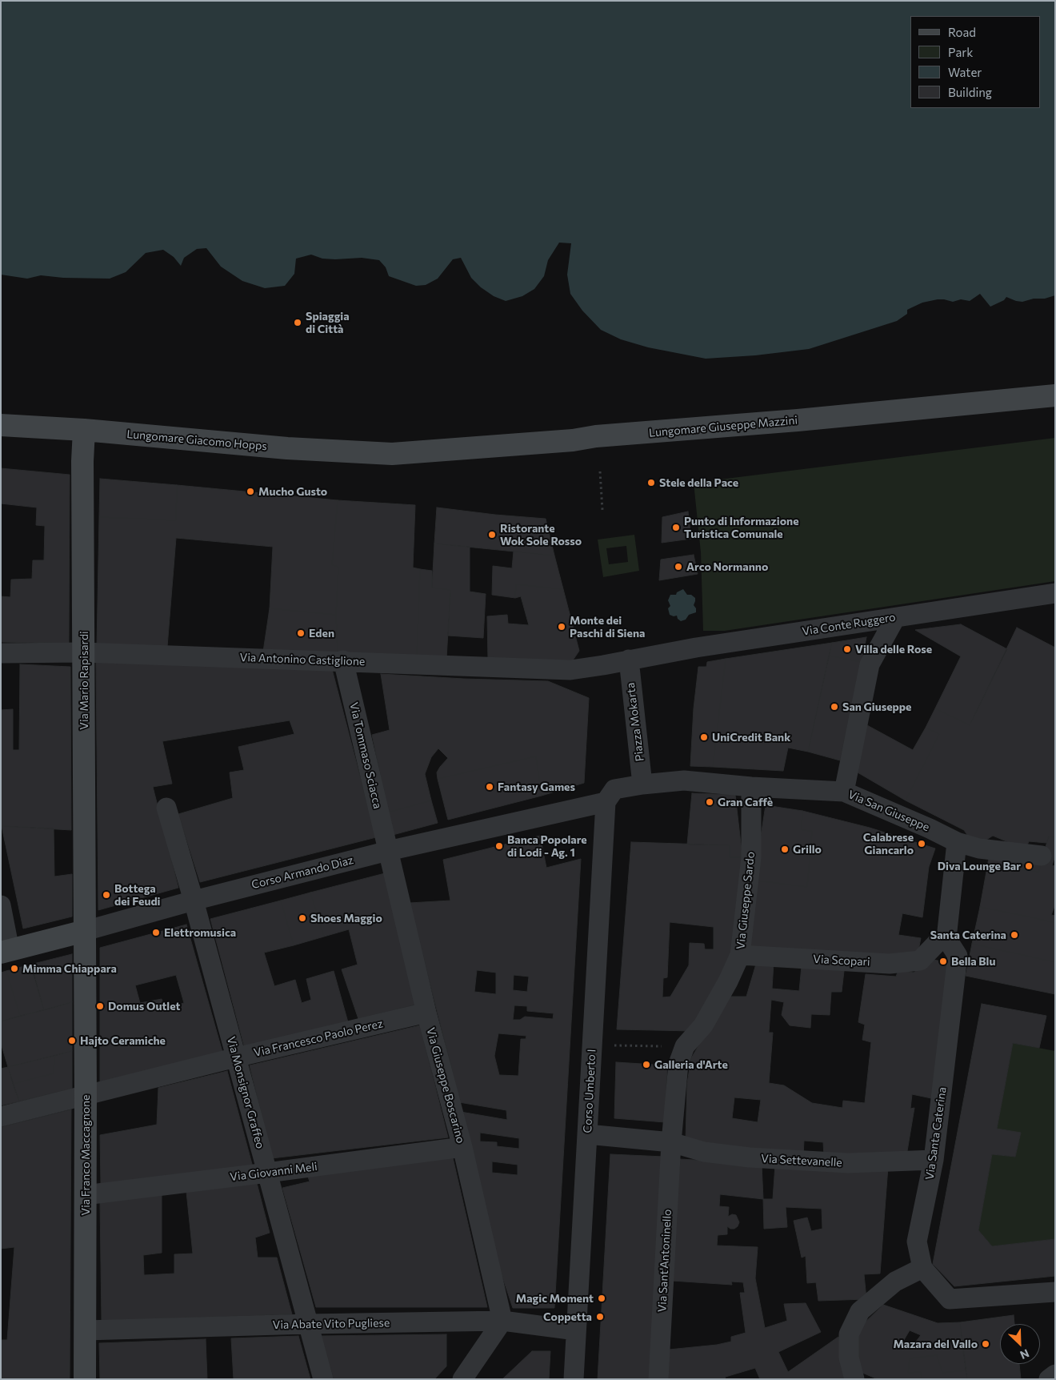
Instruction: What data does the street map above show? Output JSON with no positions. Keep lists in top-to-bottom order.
{
  "streets": {
    "main road": [
      "Lungomare Giuseppe Mazzini",
      "Lungomare Giacomo Hopps",
      "Via Mario Rapisardi",
      "Corso Armando Diaz",
      "Via Franco Maccagnone"
    ],
    "street": [
      "Via Conte Ruggero",
      "Via Antonino Castiglione",
      "Piazza Mokarta",
      "Via Tommaso Sciacca",
      "Via San Giuseppe",
      "Via Giuseppe Sardo",
      "Via Scopari",
      "Via Francesco Paolo Perez",
      "Via Giuseppe Boscarino",
      "Corso Umberto I",
      "Via Monsignor Graffeo",
      "Via Santa Caterina",
      "Via Settevanelle",
      "Via Giovanni Meli",
      "Via Sant'Antoninello",
      "Via Abate Vito Pugliese"
    ]
  },
  "crossings": [
    ["Lungomare Giuseppe Mazzini", "Lungomare Giacomo Hopps"],
    ["Lungomare Giacomo Hopps", "Via Mario Rapisardi"],
    ["Via Conte Ruggero", "Via Antonino Castiglione"],
    ["Via Conte Ruggero", "Piazza Mokarta"],
    ["Via Antonino Castiglione", "Via Mario Rapisardi"],
    ["Via Antonino Castiglione", "Piazza Mokarta"],
    ["Via Antonino Castiglione", "Via Tommaso Sciacca"],
    ["Via Mario Rapisardi", "Corso Armando Diaz"],
    ["Via Mario Rapisardi", "Via Franco Maccagnone"],
    ["Piazza Mokarta", "Via San Giuseppe"],
    ["Via Tommaso Sciacca", "Corso Armando Diaz"],
    ["Via Tommaso Sciacca", "Via Giuseppe Boscarino"],
    ["Via San Giuseppe", "Via Giuseppe Sardo"],
    ["Corso Armando Diaz", "Via Giuseppe Boscarino"],
    ["Corso Armando Diaz", "Corso Umberto I"],
    ["Corso Armando Diaz", "Via Monsignor Graffeo"],
    ["Corso Armando Diaz", "Via Franco Maccagnone"],
    ["Via Giuseppe Sardo", "Via Scopari"],
    ["Via Giuseppe Sardo", "Via Settevanelle"],
    ["Via Giuseppe Sardo", "Via Sant'Antoninello"],
    ["Via Scopari", "Via Santa Caterina"],
    ["Via Francesco Paolo Perez", "Via Giuseppe Boscarino"],
    ["Via Francesco Paolo Perez", "Via Monsignor Graffeo"],
    ["Via Francesco Paolo Perez", "Via Franco Maccagnone"],
    ["Via Giuseppe Boscarino", "Via Giovanni Meli"],
    ["Via Giuseppe Boscarino", "Via Abate Vito Pugliese"],
    ["Corso Umberto I", "Via Settevanelle"],
    ["Corso Umberto I", "Via Abate Vito Pugliese"],
    ["Via Monsignor Graffeo", "Via Giovanni Meli"],
    ["Via Monsignor Graffeo", "Via Abate Vito Pugliese"],
    ["Via Santa Caterina", "Via Settevanelle"],
    ["Via Franco Maccagnone", "Via Giovanni Meli"],
    ["Via Franco Maccagnone", "Via Abate Vito Pugliese"],
    ["Via Settevanelle", "Via Sant'Antoninello"]
  ],
  "places": [
    "Spiaggia di Città",
    "Stele della Pace",
    "Mucho Gusto",
    "Punto di Informazione Turistica Comunale",
    "Ristorante Wok Sole Rosso",
    "Arco Normanno",
    "Monte dei Paschi di Siena",
    "Eden",
    "Villa delle Rose",
    "San Giuseppe",
    "UniCredit Bank",
    "Fantasy Games",
    "Gran Caffè",
    "Calabrese Giancarlo",
    "Banca Popolare di Lodi - Ag. 1",
    "Grillo",
    "Diva Lounge Bar",
    "Bottega dei Feudi",
    "Shoes Maggio",
    "Elettromusica",
    "Santa Caterina",
    "Bella Blu",
    "Mimma Chiappara",
    "Domus Outlet",
    "Hajto Ceramiche",
    "Galleria d'Arte",
    "Magic Moment",
    "Coppetta",
    "Mazara del Vallo"
  ],
  "legend": [
    "Road",
    "Park",
    "Water",
    "Building"
  ],
  "north": "bottom right"
}
